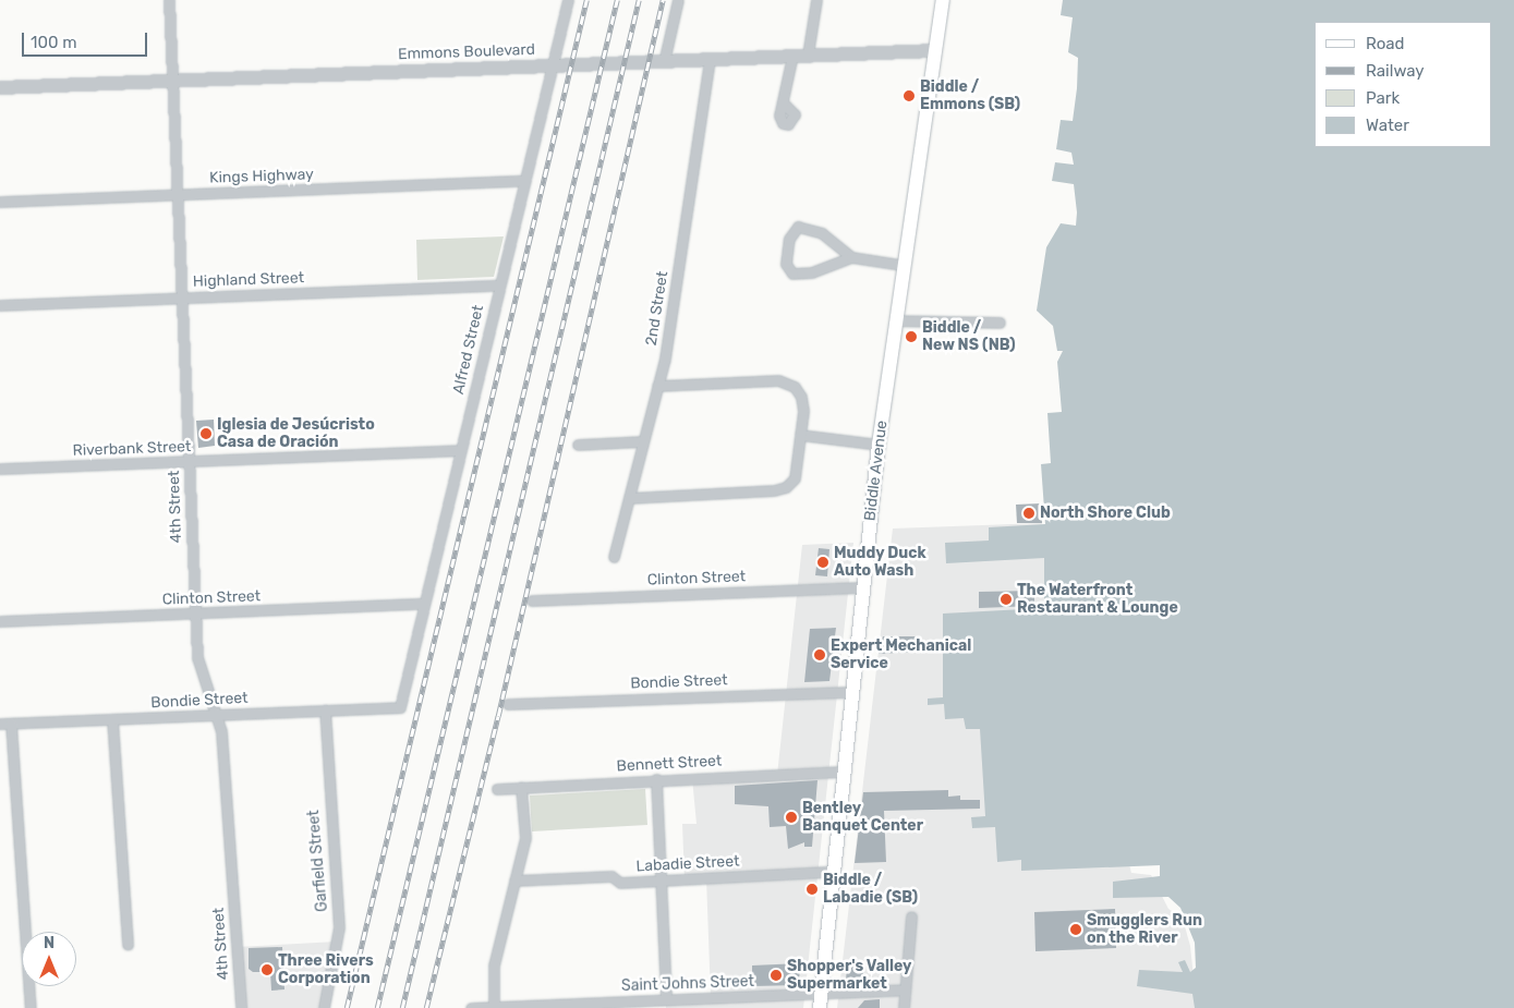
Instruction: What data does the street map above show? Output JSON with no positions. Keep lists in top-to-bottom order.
{
  "streets": {
    "main road": ["Biddle Avenue"],
    "street": [
      "Emmons Boulevard",
      "Kings Highway",
      "Highland Street",
      "2nd Street",
      "Alfred Street",
      "Riverbank Street",
      "4th Street",
      "Clinton Street",
      "Bondie Street",
      "Bennett Street",
      "Garfield Street",
      "Labadie Street",
      "Saint Johns Street"
    ]
  },
  "crossings": [
    ["Emmons Boulevard", "2nd Street"],
    ["Emmons Boulevard", "Alfred Street"],
    ["Emmons Boulevard", "Biddle Avenue"],
    ["Emmons Boulevard", "4th Street"],
    ["Kings Highway", "Alfred Street"],
    ["Kings Highway", "4th Street"],
    ["Highland Street", "Alfred Street"],
    ["Highland Street", "4th Street"],
    ["Alfred Street", "Riverbank Street"],
    ["Alfred Street", "Clinton Street"],
    ["Alfred Street", "Bondie Street"],
    ["Riverbank Street", "4th Street"],
    ["Biddle Avenue", "Clinton Street"],
    ["Biddle Avenue", "Bondie Street"],
    ["Biddle Avenue", "Bennett Street"],
    ["Biddle Avenue", "Labadie Street"],
    ["Biddle Avenue", "Saint Johns Street"],
    ["4th Street", "Clinton Street"],
    ["4th Street", "Bondie Street"],
    ["Bondie Street", "Garfield Street"]
  ],
  "places": [
    "Biddle / Emmons (SB)",
    "Biddle / New NS (NB)",
    "Iglesia de Jesúcristo Casa de Oración",
    "North Shore Club",
    "Muddy Duck Auto Wash",
    "The Waterfront Restaurant & Lounge",
    "Expert Mechanical Service",
    "Bentley Banquet Center",
    "Biddle / Labadie (SB)",
    "Smugglers Run on the River",
    "Three Rivers Corporation",
    "Shopper's Valley Supermarket"
  ],
  "legend": [
    "Road",
    "Railway",
    "Park",
    "Water"
  ],
  "scale_bar": "100 m",
  "north": "top"
}
